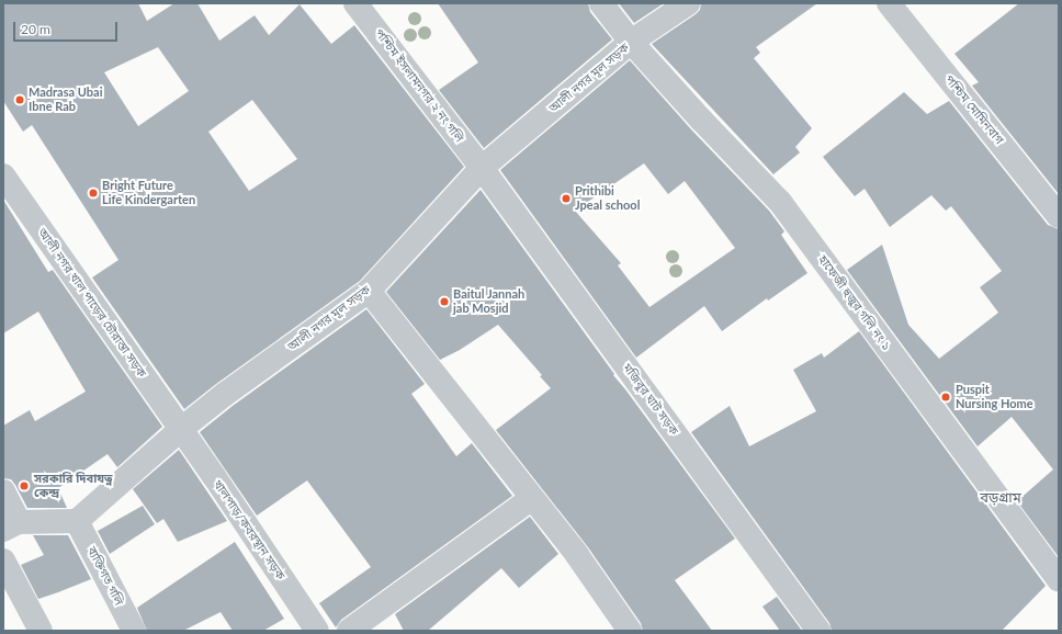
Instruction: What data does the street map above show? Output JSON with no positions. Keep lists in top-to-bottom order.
{
  "streets": {
    "street": [
      "আলী নগর মূল সড়ক",
      "পশ্চিম ইসলামনগর ২ নং গলি",
      "পশ্চিম মোমিনবাগ",
      "আলী নগর খাল পাড়ের চৌরাস্তা সড়ক",
      "হাফেজী হুজুর গলি নং ১",
      "মজিবুর ঘাট সড়ক",
      "খালপাড়/কবরস্থান সড়ক",
      "ব্যক্তিগত গলি"
    ]
  },
  "crossings": [
    ["আলী নগর মূল সড়ক", "পশ্চিম ইসলামনগর ২ নং গলি"],
    ["আলী নগর মূল সড়ক", "আলী নগর খাল পাড়ের চৌরাস্তা সড়ক"],
    ["আলী নগর মূল সড়ক", "হাফেজী হুজুর গলি নং ১"],
    ["আলী নগর মূল সড়ক", "মজিবুর ঘাট সড়ক"],
    ["আলী নগর মূল সড়ক", "খালপাড়/কবরস্থান সড়ক"],
    ["আলী নগর মূল সড়ক", "ব্যক্তিগত গলি"],
    ["পশ্চিম ইসলামনগর ২ নং গলি", "মজিবুর ঘাট সড়ক"],
    ["আলী নগর খাল পাড়ের চৌরাস্তা সড়ক", "খালপাড়/কবরস্থান সড়ক"]
  ],
  "districts": ["বড়গ্রাম"],
  "places": [
    "Madrasa Ubai Ibne Rab",
    "Bright Future Life Kindergarten",
    "Prithibi Jpeal school",
    "Baitul Jannah jab Mosjid",
    "Puspit Nursing Home",
    "সরকারি দিবাযত্ন কেন্দ্র"
  ],
  "scale_bar": "20 m"
}
